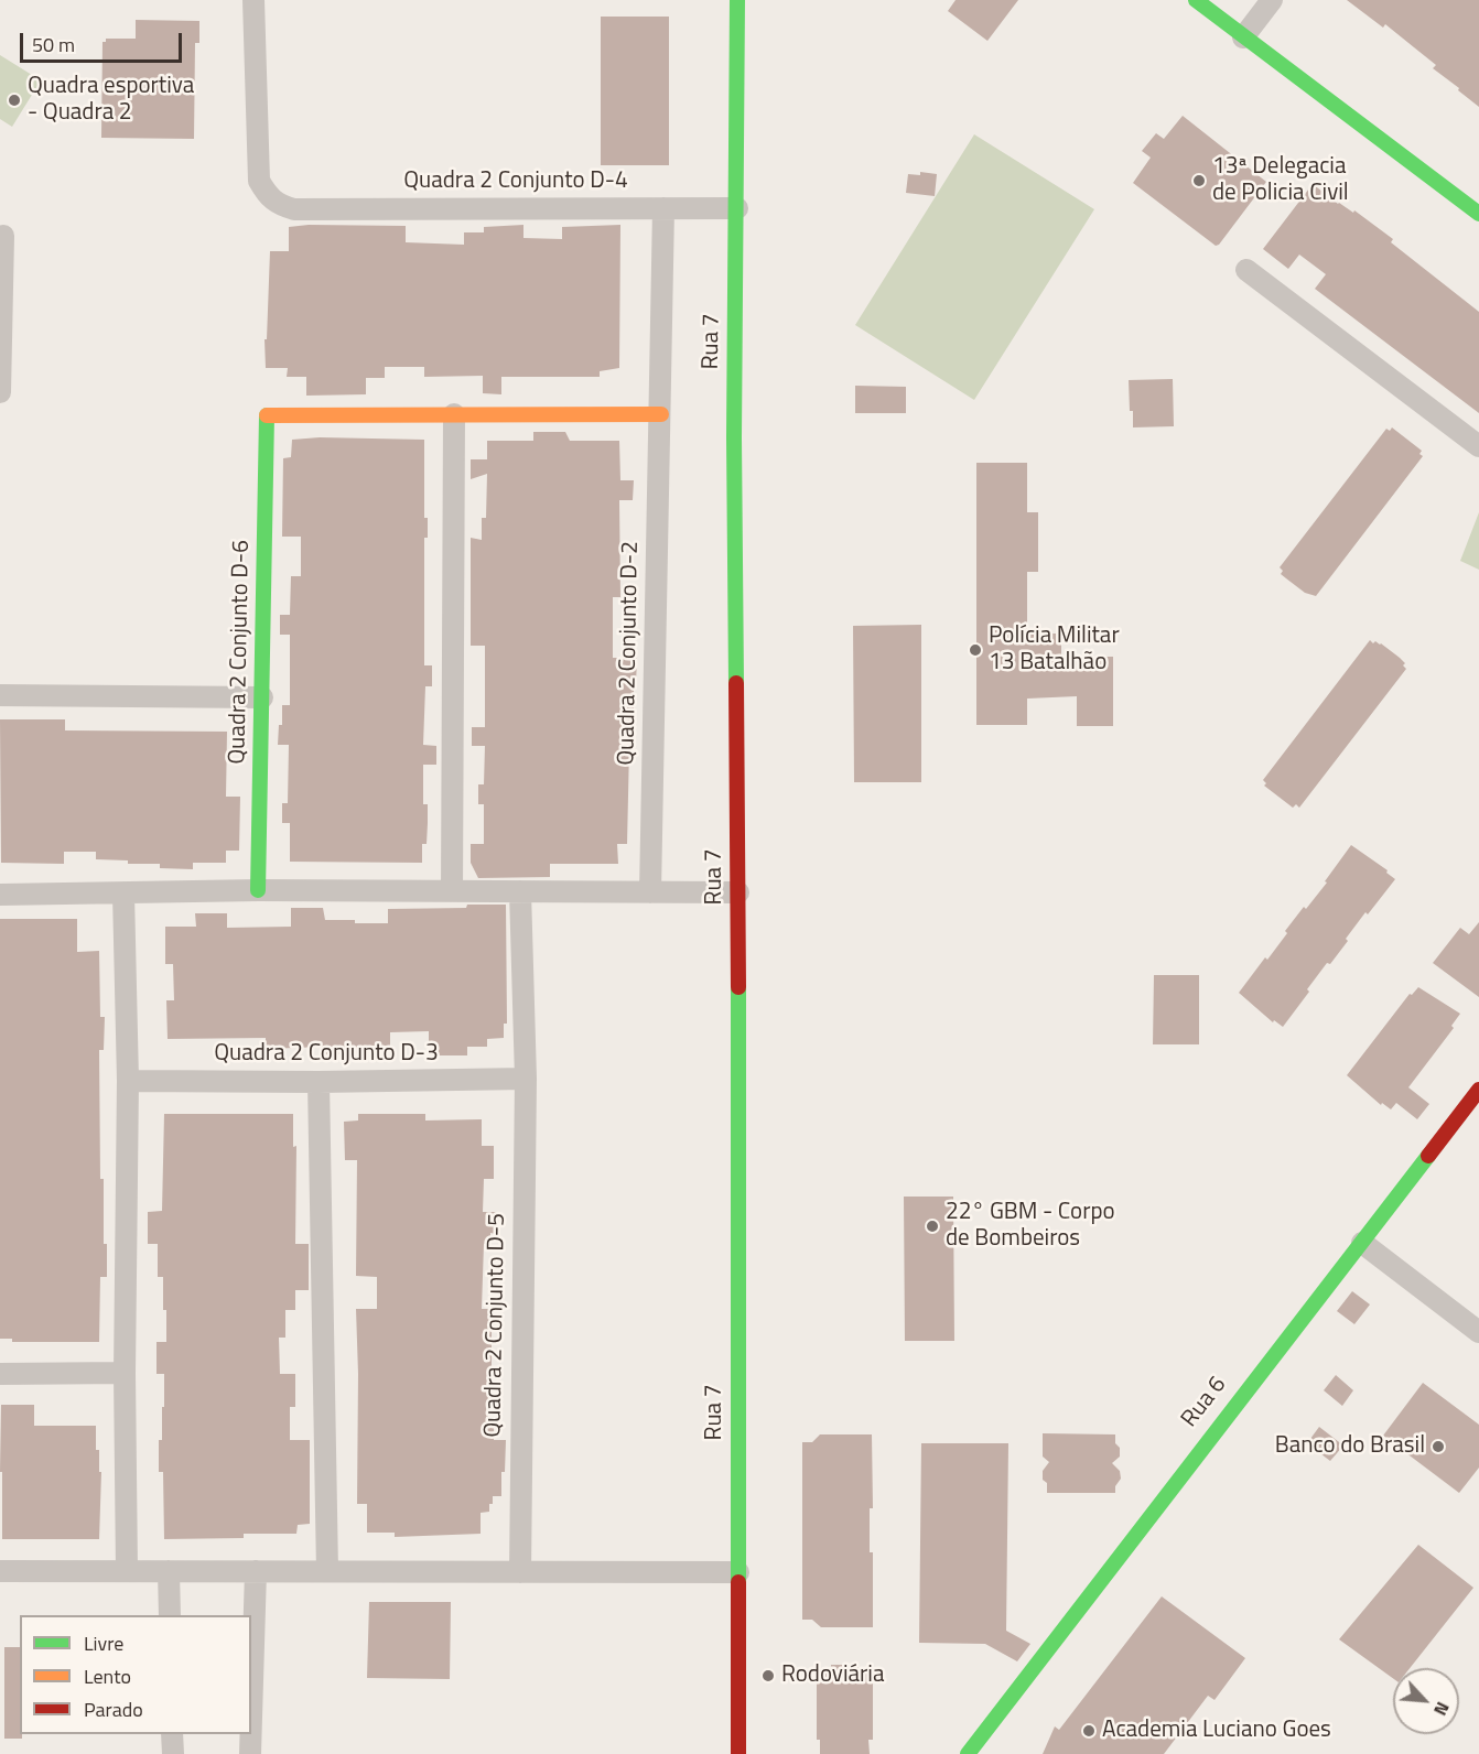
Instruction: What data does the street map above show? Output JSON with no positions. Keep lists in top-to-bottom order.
{
  "streets": {
    "street": [
      "Quadra 2 Conjunto D-4",
      "Rua 7",
      "Quadra 2 Conjunto D-6",
      "Quadra 2 Conjunto D-2",
      "Quadra 2 Conjunto D-3",
      "Quadra 2 Conjunto D-5",
      "Rua 6"
    ]
  },
  "crossings": [
    ["Quadra 2 Conjunto D-4", "Rua 7"],
    ["Quadra 2 Conjunto D-4", "Quadra 2 Conjunto D-2"],
    ["Quadra 2 Conjunto D-3", "Quadra 2 Conjunto D-5"]
  ],
  "places": [
    "Quadra esportiva - Quadra 2",
    "13ª Delegacia de Policia Civil",
    "Polícia Militar 13 Batalhão",
    "22° GBM - Corpo de Bombeiros",
    "Banco do Brasil",
    "Rodoviária",
    "Academia Luciano Goes"
  ],
  "legend": ["Livre", "Lento", "Parado"],
  "scale_bar": "50 m",
  "north": "bottom right"
}
